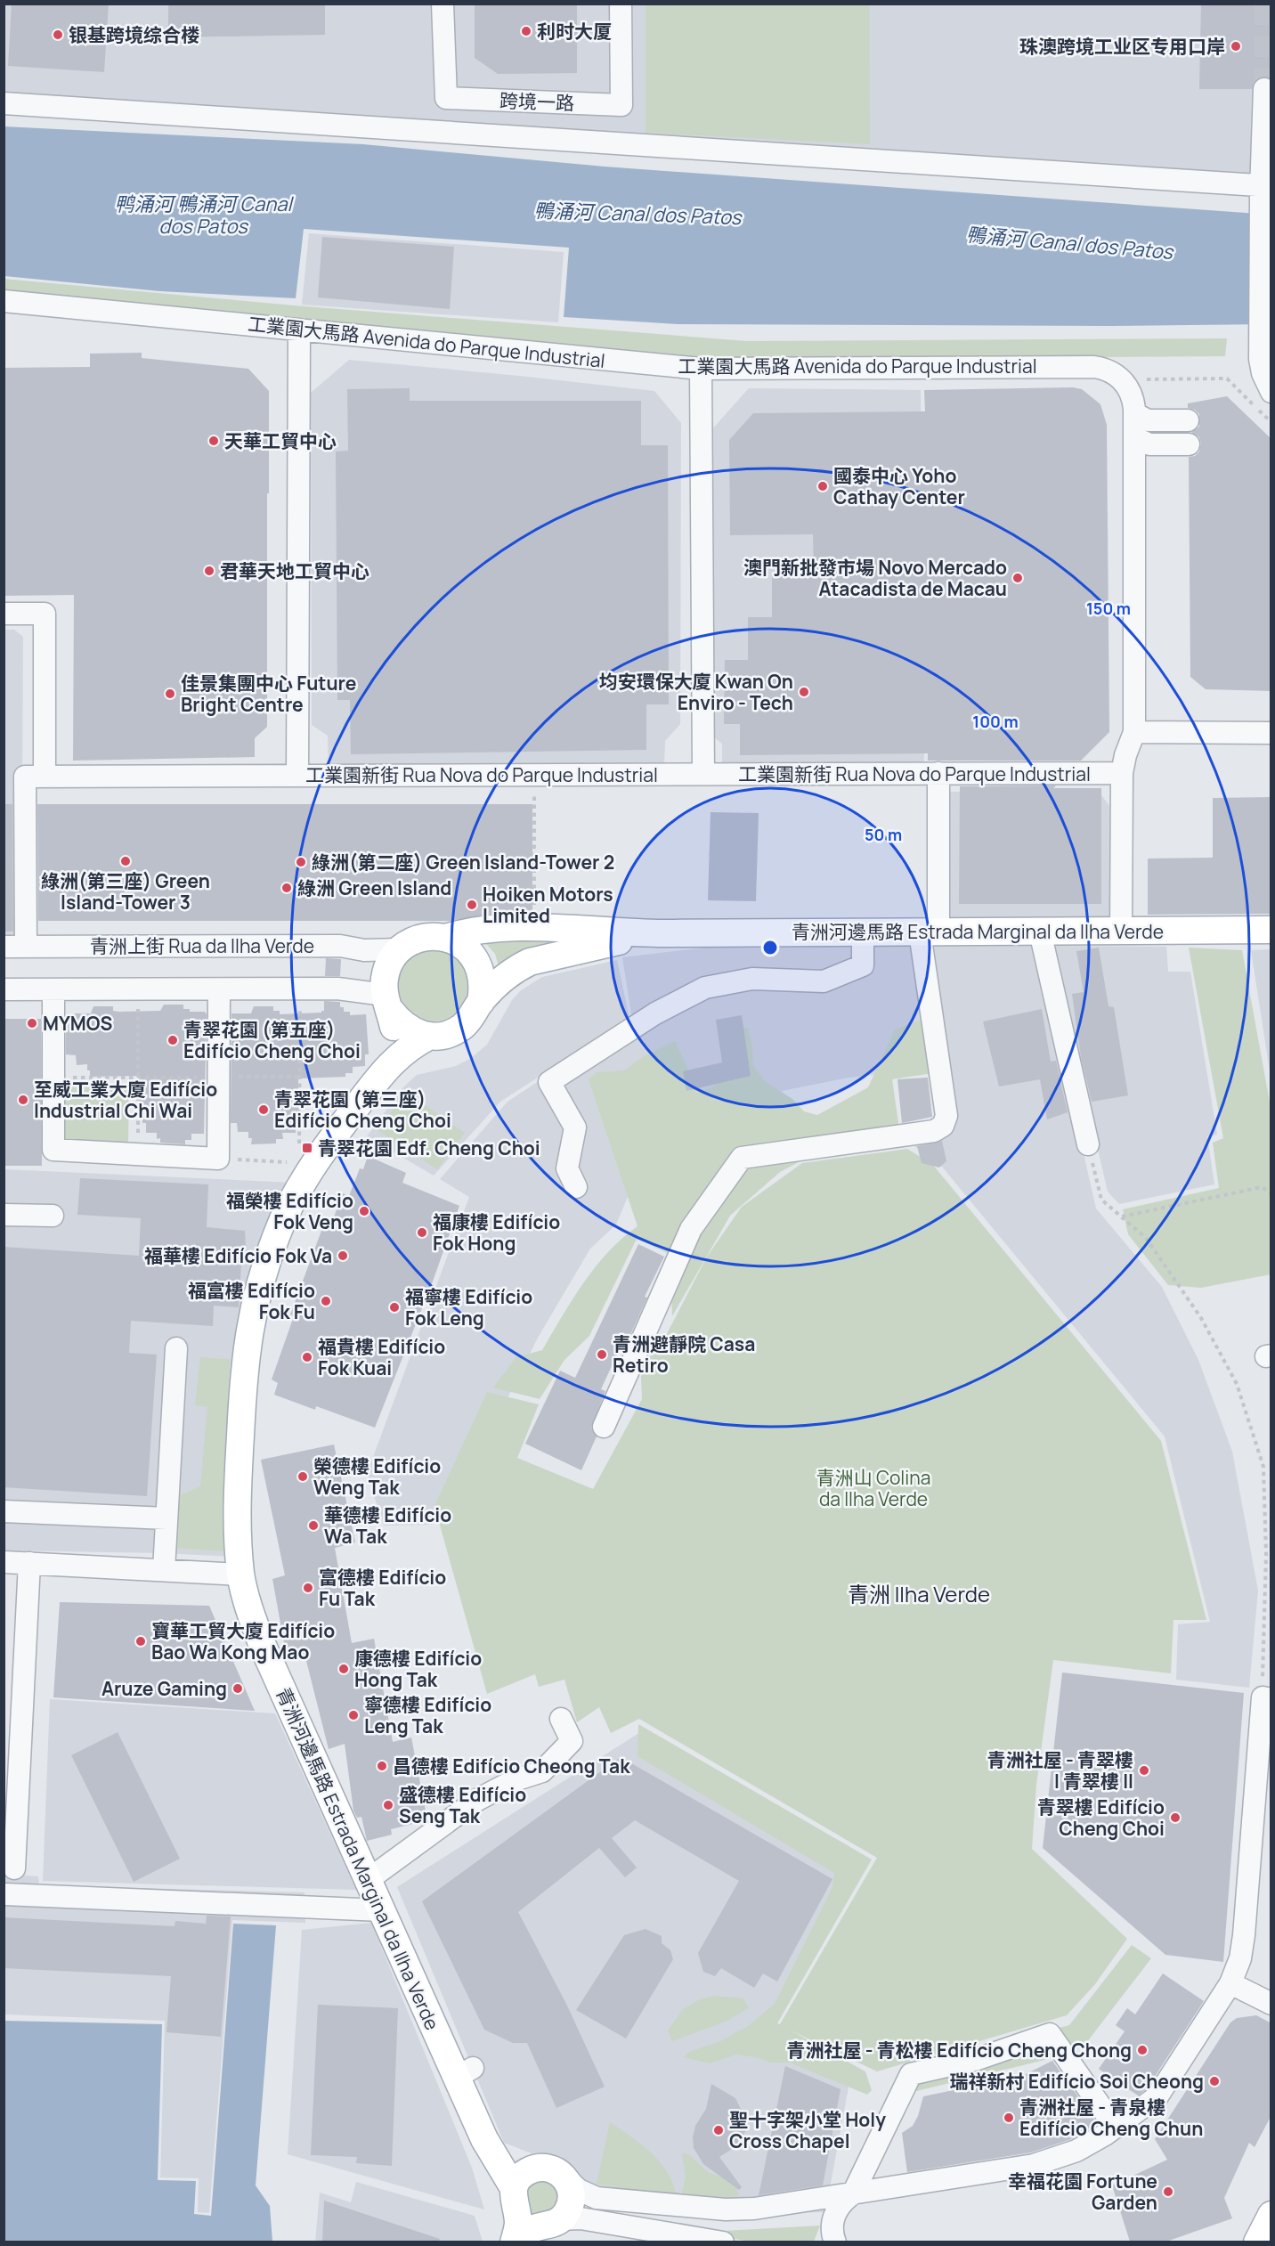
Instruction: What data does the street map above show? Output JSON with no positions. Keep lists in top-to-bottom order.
{
  "streets": {
    "main road": ["青洲河邊馬路 Estrada Marginal da Ilha Verde"],
    "street": [
      "跨境一路",
      "工業園大馬路 Avenida do Parque Industrial",
      "工業園新街 Rua Nova do Parque Industrial",
      "青洲上街 Rua da Ilha Verde"
    ]
  },
  "crossings": [
    ["工業園新街 Rua Nova do Parque Industrial", "青洲上街 Rua da Ilha Verde"],
    ["青洲河邊馬路 Estrada Marginal da Ilha Verde", "青洲上街 Rua da Ilha Verde"]
  ],
  "districts": ["青洲 Ilha Verde"],
  "water": ["鸭涌河 鴨涌河 Canal dos Patos", "鴨涌河 Canal dos Patos"],
  "parks": ["青洲山 Colina da Ilha Verde"],
  "places": {
    "other": [
      "利时大厦",
      "银基跨境综合楼",
      "珠澳跨境工业区专用口岸",
      "天華工貿中心",
      "國泰中心 Yoho Cathay Center",
      "君華天地工貿中心",
      "澳門新批發市場 Novo Mercado Atacadista de Macau",
      "均安環保大廈 Kwan On Enviro - Tech",
      "佳景集團中心 Future Bright Centre",
      "綠洲(第三座) Green Island-Tower 3",
      "綠洲(第二座) Green Island-Tower 2",
      "綠洲 Green Island",
      "Hoiken Motors Limited",
      "MYMOS",
      "青翠花園 (第五座) Edifício Cheng Choi",
      "至威工業大廈 Edifício Industrial Chi Wai",
      "青翠花園 (第三座) Edifício Cheng Choi",
      "福榮樓 Edifício Fok Veng",
      "福康樓 Edifício Fok Hong",
      "福華樓 Edifício Fok Va",
      "福富樓 Edifício Fok Fu",
      "福寧樓 Edifício Fok Leng",
      "青洲避靜院 Casa Retiro",
      "福貴樓 Edifício Fok Kuai",
      "榮德樓 Edifício Weng Tak",
      "華德樓 Edifício Wa Tak",
      "富德樓 Edifício Fu Tak",
      "寶華工貿大廈 Edifício Bao Wa Kong Mao",
      "康德樓 Edifício Hong Tak",
      "Aruze Gaming",
      "寧德樓 Edifício Leng Tak",
      "昌德樓 Edifício Cheong Tak",
      "青洲社屋 - 青翠樓 I 青翠樓 II",
      "盛德樓 Edifício Seng Tak",
      "青翠樓 Edifício Cheng Choi",
      "青洲社屋 - 青松樓 Edifício Cheng Chong",
      "瑞祥新村 Edifício Soi Cheong",
      "青洲社屋 - 青泉樓 Edifício Cheng Chun",
      "聖十字架小堂 Holy Cross Chapel",
      "幸福花園 Fortune Garden"
    ],
    "transit": ["青翠花園 Edf. Cheng Choi"]
  },
  "rings": ["150 m", "100 m", "50 m"]
}
